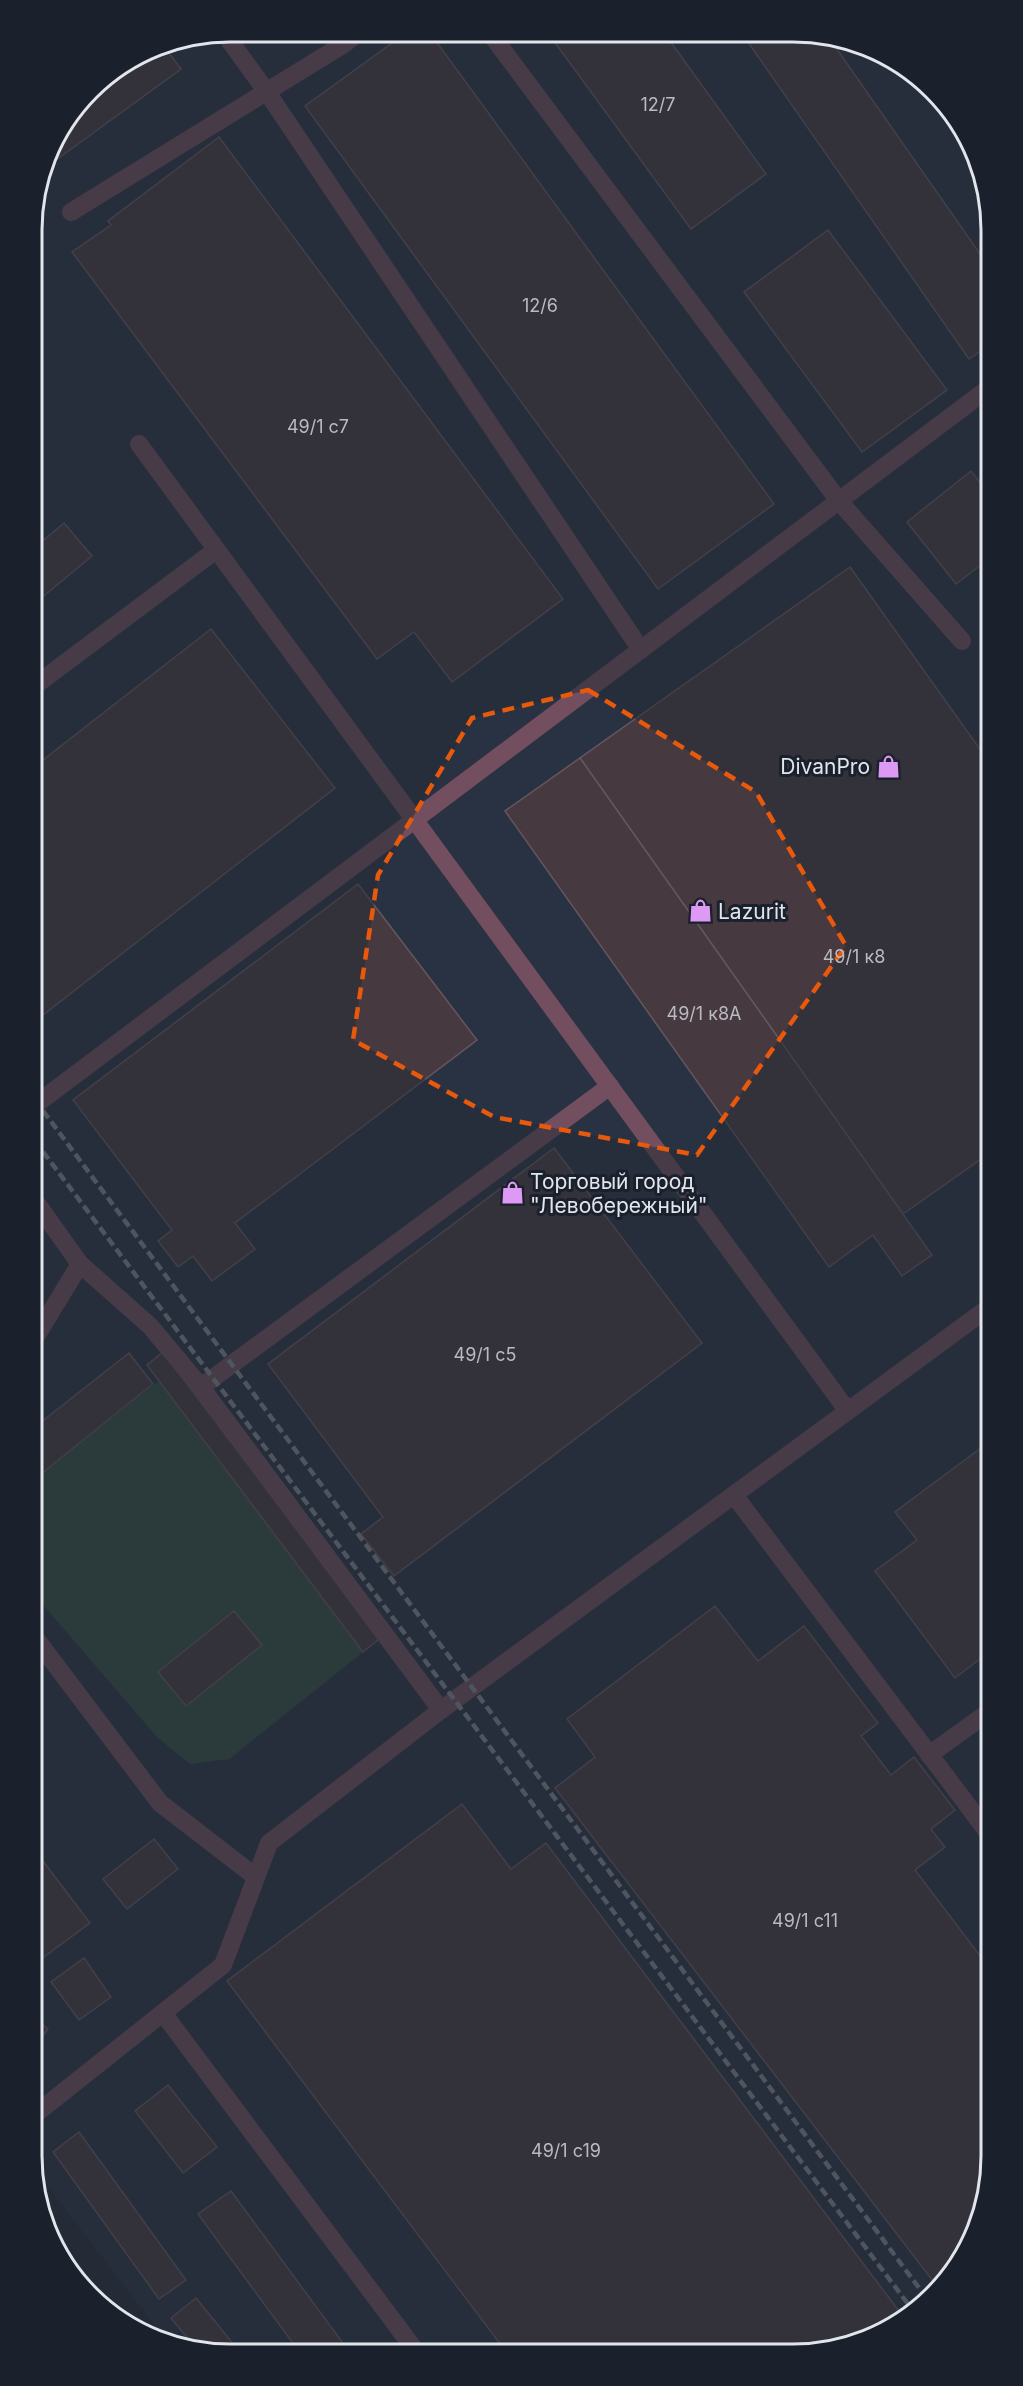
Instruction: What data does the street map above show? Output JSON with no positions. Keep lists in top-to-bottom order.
{
  "places": {
    "shop": ["DivanPro", "Lazurit", "Торговый город \"Левобережный\""]
  },
  "house_numbers": [
    "12/7",
    "12/6",
    "49/1 с7",
    "49/1 к8",
    "49/1 к8А",
    "49/1 с5",
    "49/1 с11",
    "49/1 с19"
  ]
}
